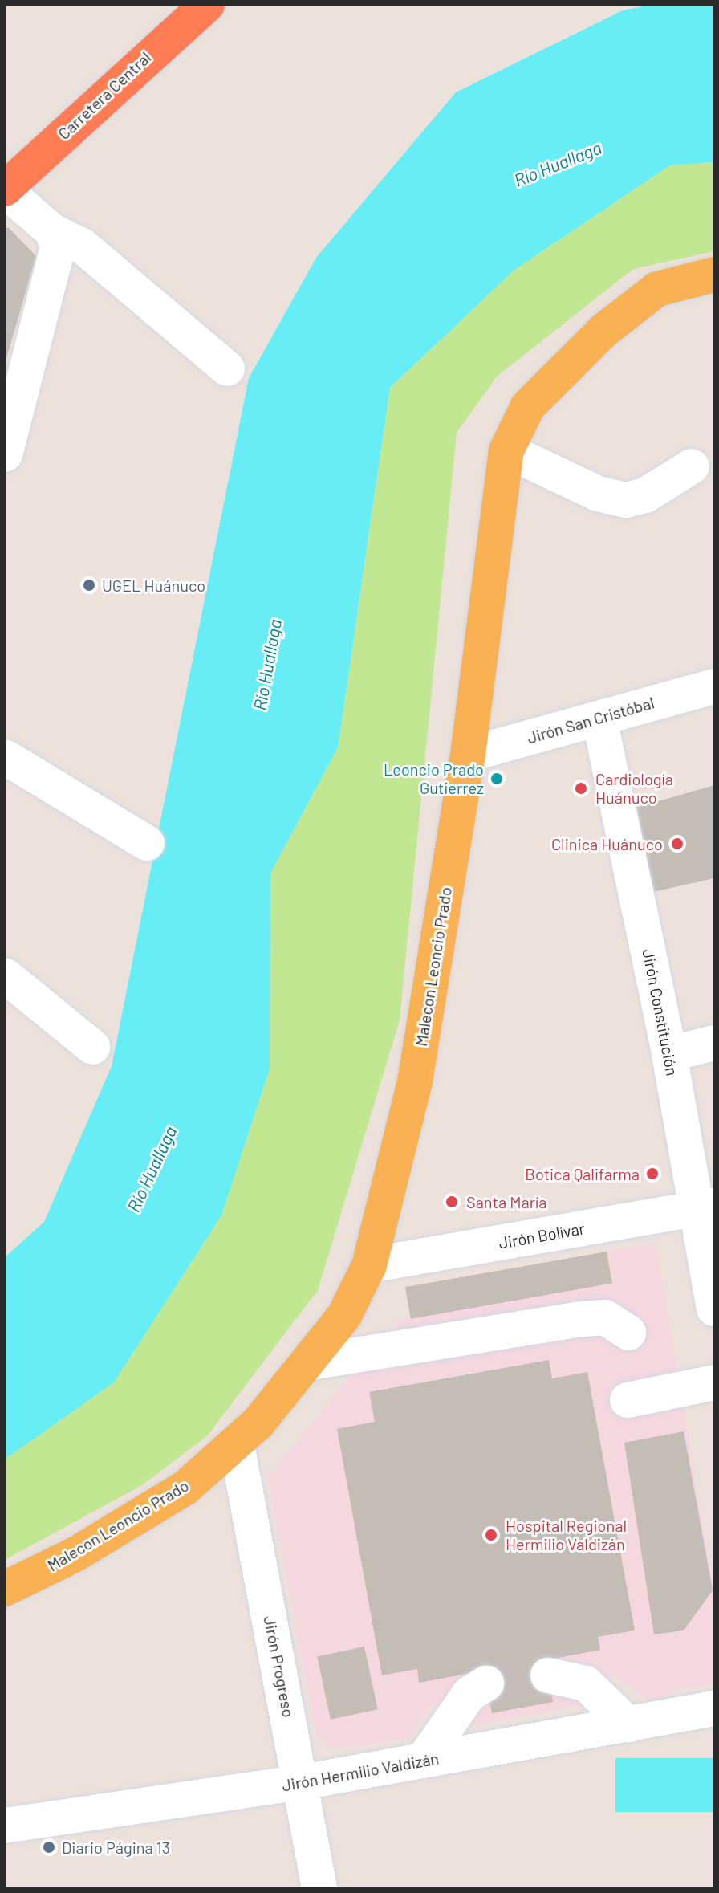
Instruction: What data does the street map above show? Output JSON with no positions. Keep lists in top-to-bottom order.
{
  "streets": {
    "highway": ["Carretera Central"],
    "main road": ["Malecon Leoncio Prado"],
    "street": [
      "Jirón San Cristóbal",
      "Jirón Constitución",
      "Jirón Bolívar",
      "Jirón Progreso",
      "Jirón Hermilio Valdizán"
    ]
  },
  "crossings": [
    ["Jirón San Cristóbal", "Malecon Leoncio Prado"],
    ["Jirón San Cristóbal", "Jirón Constitución"],
    ["Malecon Leoncio Prado", "Jirón Bolívar"],
    ["Malecon Leoncio Prado", "Jirón Progreso"],
    ["Jirón Constitución", "Jirón Bolívar"],
    ["Jirón Progreso", "Jirón Hermilio Valdizán"]
  ],
  "water": ["Río Huallaga"],
  "places": [
    "UGEL Huánuco",
    "Leoncio Prado Gutierrez",
    "Cardiología Huánuco",
    "Clinica Huánuco",
    "Botica Qalifarma",
    "Santa María",
    "Hospital Regional Hermilio Valdizán",
    "Diario Página 13"
  ]
}
